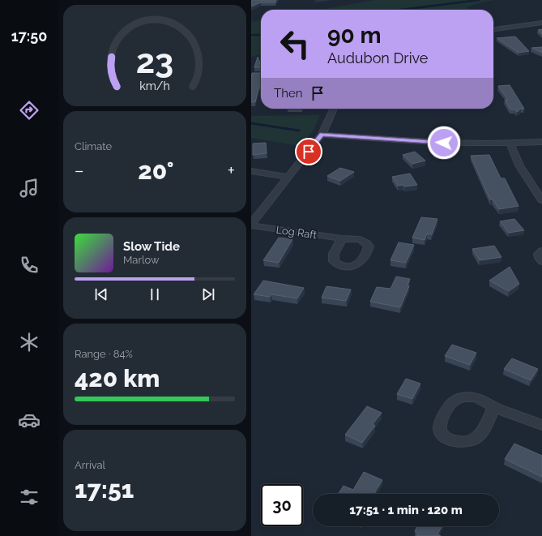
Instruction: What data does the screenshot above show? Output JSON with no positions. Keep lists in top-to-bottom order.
{
  "streets": {
    "street": ["Log Raft"]
  },
  "page": {
    "tabs": "17:50",
    "turn": ["90 m", "Audubon Drive"],
    "then": "Then",
    "tile": [
      "Climate",
      ["Range · 84%", "420 km"],
      ["Arrival", "17:51"]
    ],
    "heat": ["−", "20°", "+"],
    "song": ["Slow Tide", "Marlow"],
    "limit": "30",
    "trip": "17:51 · 1 min · 120 m",
    "gauge": ["23", "km/h"]
  }
}
